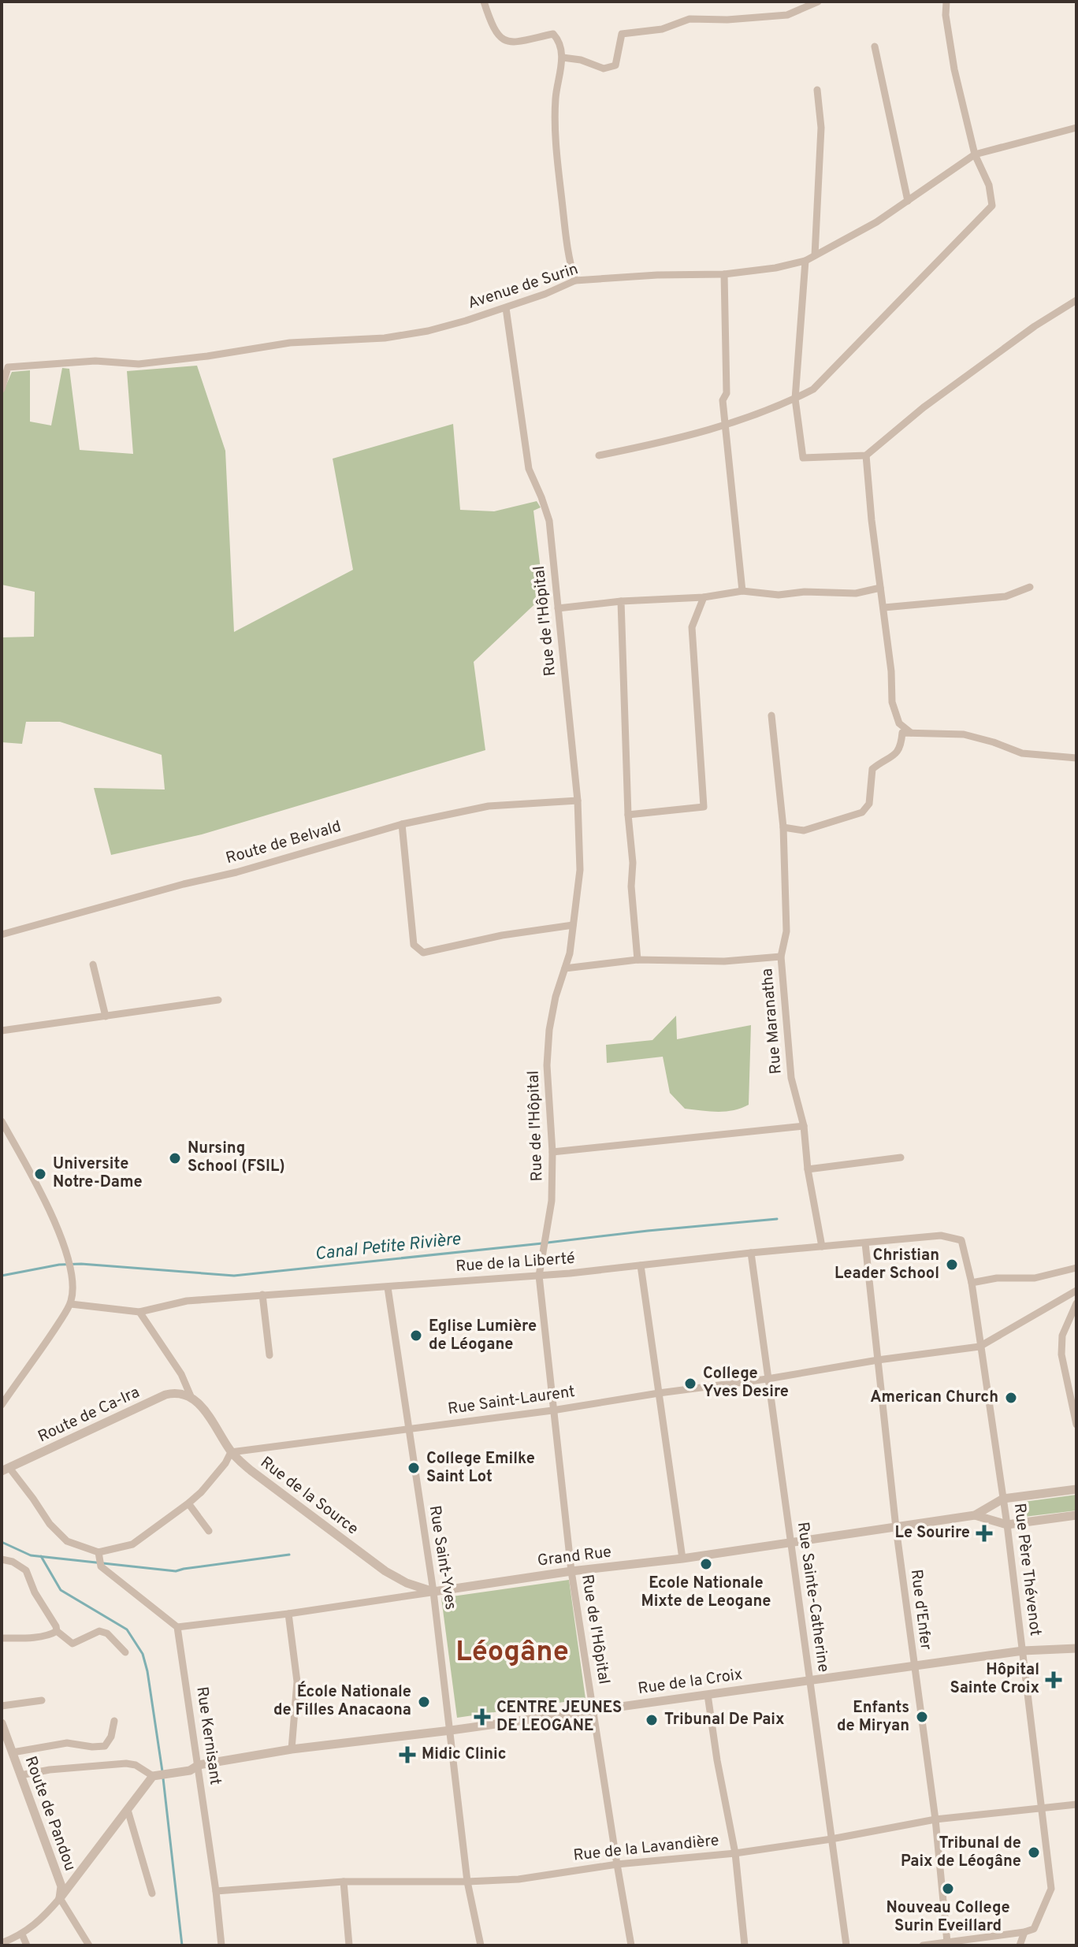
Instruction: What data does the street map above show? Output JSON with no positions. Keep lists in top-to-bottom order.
{
  "streets": {
    "street": [
      "Avenue de Surin",
      "Rue de l'Hôpital",
      "Route de Belvald",
      "Rue Maranatha",
      "Rue de la Liberté",
      "Rue Saint-Laurent",
      "Route de Ca-Ira",
      "Rue de la Source",
      "Grand Rue",
      "Rue Saint-Yves",
      "Rue Père Thévenot",
      "Rue Sainte-Catherine",
      "Rue d'Enfer",
      "Rue de la Croix",
      "Rue Kernisant",
      "Route de Pandou",
      "Rue de la Lavandière"
    ]
  },
  "crossings": [
    ["Avenue de Surin", "Rue de l'Hôpital"],
    ["Rue de l'Hôpital", "Route de Belvald"],
    ["Rue de l'Hôpital", "Rue de la Liberté"],
    ["Rue de l'Hôpital", "Rue Saint-Laurent"],
    ["Rue de l'Hôpital", "Grand Rue"],
    ["Rue de l'Hôpital", "Rue de la Croix"],
    ["Rue de l'Hôpital", "Rue de la Lavandière"],
    ["Rue Maranatha", "Rue de la Liberté"],
    ["Rue de la Liberté", "Rue Saint-Yves"],
    ["Rue de la Liberté", "Rue Père Thévenot"],
    ["Rue de la Liberté", "Rue Sainte-Catherine"],
    ["Rue de la Liberté", "Rue d'Enfer"],
    ["Rue Saint-Laurent", "Rue de la Source"],
    ["Rue Saint-Laurent", "Rue Saint-Yves"],
    ["Rue Saint-Laurent", "Rue Père Thévenot"],
    ["Rue Saint-Laurent", "Rue Sainte-Catherine"],
    ["Rue Saint-Laurent", "Rue d'Enfer"],
    ["Route de Ca-Ira", "Rue de la Source"],
    ["Rue de la Source", "Grand Rue"],
    ["Rue de la Source", "Rue Saint-Yves"],
    ["Grand Rue", "Rue Saint-Yves"],
    ["Grand Rue", "Rue Père Thévenot"],
    ["Grand Rue", "Rue Sainte-Catherine"],
    ["Grand Rue", "Rue d'Enfer"],
    ["Grand Rue", "Rue Kernisant"],
    ["Rue Saint-Yves", "Rue de la Croix"],
    ["Rue Saint-Yves", "Rue de la Lavandière"],
    ["Rue Père Thévenot", "Rue de la Croix"],
    ["Rue Père Thévenot", "Rue de la Lavandière"],
    ["Rue Sainte-Catherine", "Rue de la Croix"],
    ["Rue Sainte-Catherine", "Rue de la Lavandière"],
    ["Rue d'Enfer", "Rue de la Croix"],
    ["Rue d'Enfer", "Rue de la Lavandière"],
    ["Rue de la Croix", "Rue Kernisant"],
    ["Rue Kernisant", "Rue de la Lavandière"]
  ],
  "districts": ["Léogâne"],
  "water": ["Canal Petite Rivière"],
  "places": {
    "other": [
      "Nursing School (FSIL)",
      "Universite Notre-Dame",
      "Christian Leader School",
      "Eglise Lumière de Léogane",
      "College Yves Desire",
      "American Church",
      "College Emilke Saint Lot",
      "Ecole Nationale Mixte de Leogane",
      "École Nationale de Filles Anacaona",
      "Enfants de Miryan",
      "Tribunal De Paix",
      "Tribunal de Paix de Léogâne",
      "Nouveau College Surin Eveillard"
    ],
    "health": [
      "Le Sourire",
      "Hôpital Sainte Croix",
      "CENTRE JEUNES DE LEOGANE",
      "Midic Clinic"
    ]
  }
}
